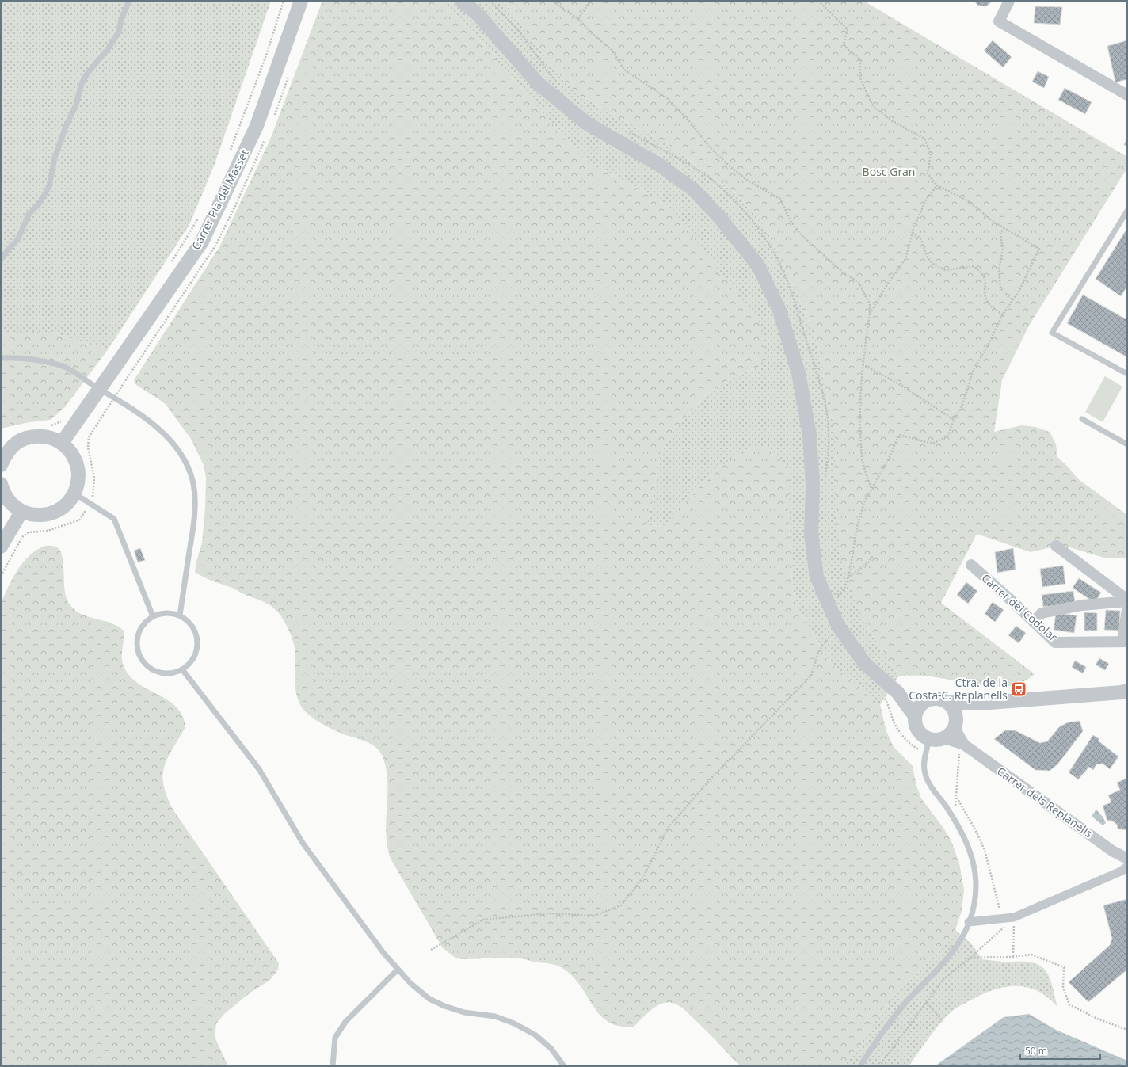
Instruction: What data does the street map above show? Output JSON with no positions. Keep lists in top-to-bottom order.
{
  "streets": {
    "street": ["Carrer Pla del Masset", "Carrer del Codolar", "Carrer dels Replanells"]
  },
  "parks": ["Bosc Gran"],
  "places": {
    "bus stop": ["Ctra. de la Costa-C. Replanells"]
  },
  "scale_bar": "50 m"
}
